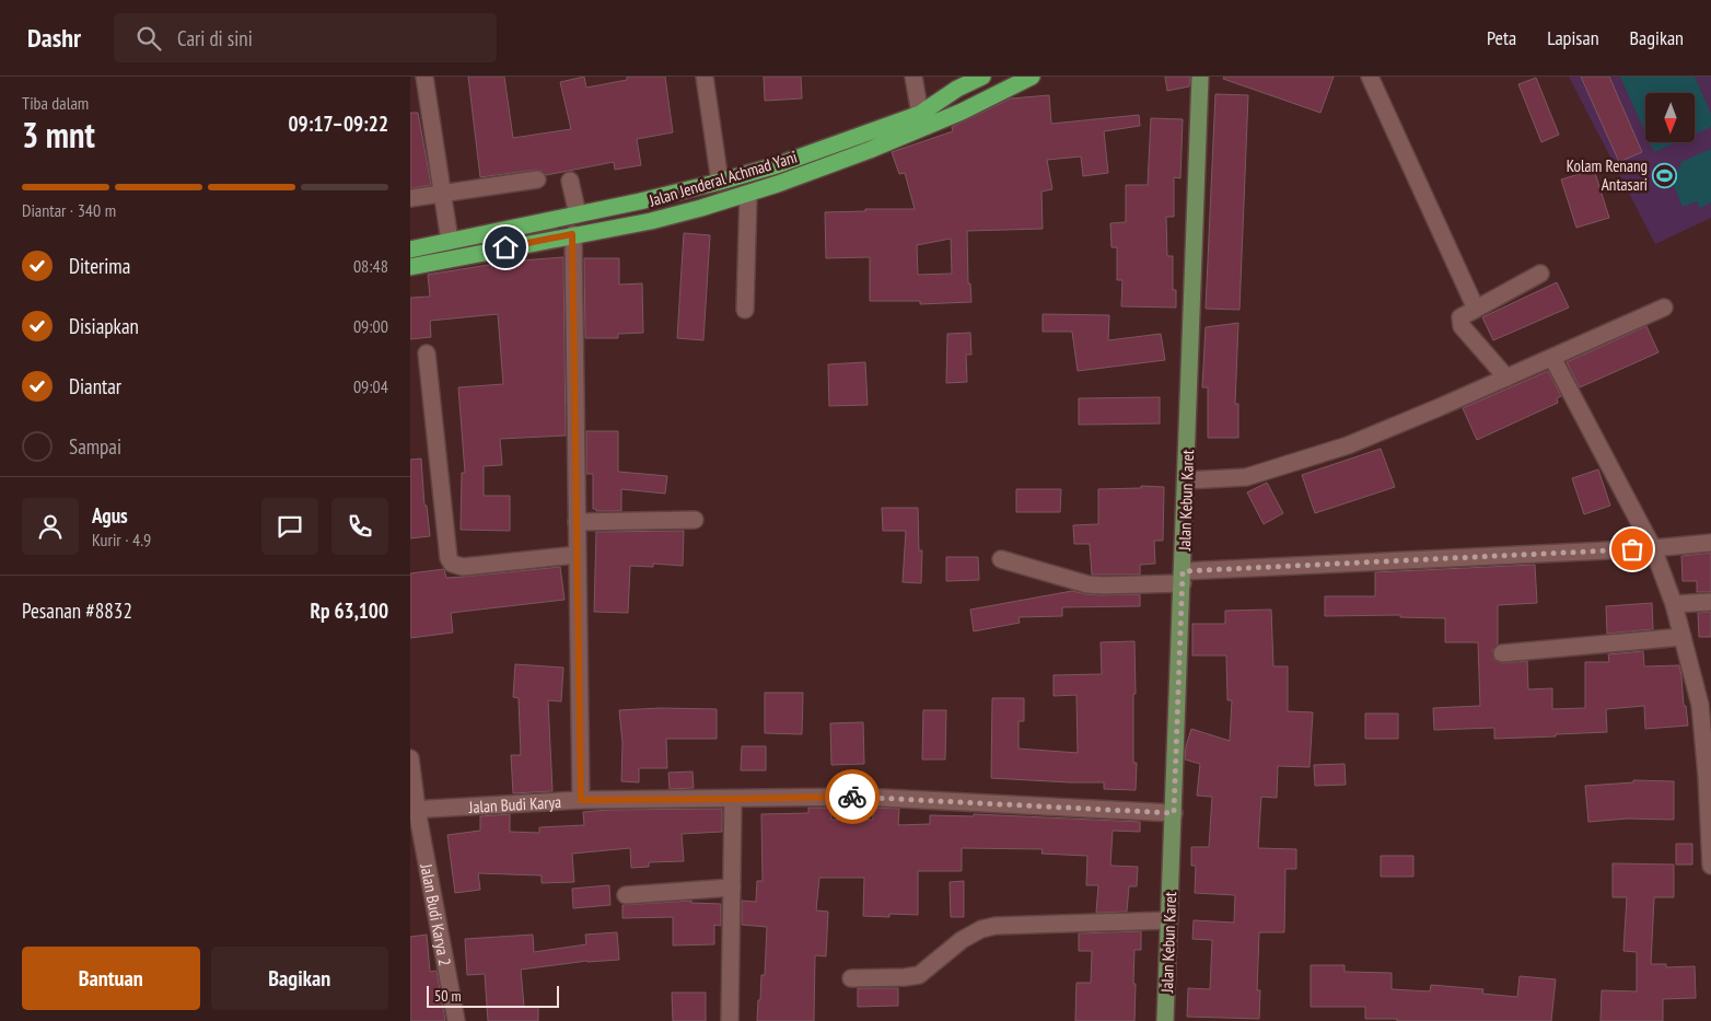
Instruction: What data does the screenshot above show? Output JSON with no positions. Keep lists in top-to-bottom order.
{
  "streets": {
    "highway": ["Jalan Jenderal Achmad Yani"],
    "main road": ["Jalan Kebun Karet"],
    "street": ["Jalan Budi Karya", "Jalan Budi Karya 2"]
  },
  "crossings": [
    ["Jalan Jenderal Achmad Yani", "Jalan Budi Karya"],
    ["Jalan Budi Karya", "Jalan Budi Karya 2"]
  ],
  "places": {
    "sports": ["Kolam Renang Antasari"]
  },
  "scale_bar": "50 m",
  "north": "bottom",
  "page": {
    "header": "Dashr",
    "search": "Cari di sini",
    "nav": ["Peta", "Lapisan", "Bagikan"],
    "heading": ["3 mnt", "Tiba dalam", "09:17–09:22"],
    "panel": [
      "Agus",
      "Kurir · 4.9",
      "Pesanan #8832",
      "Rp 63,100"
    ],
    "bar": "Diantar · 340 m",
    "list": [
      ["Diterima", "08:48"],
      ["Disiapkan", "09:00"],
      ["Diantar", "09:04"],
      "Sampai"
    ],
    "buttons": ["Bantuan", "Bagikan"],
    "scale": "50 m"
  }
}
